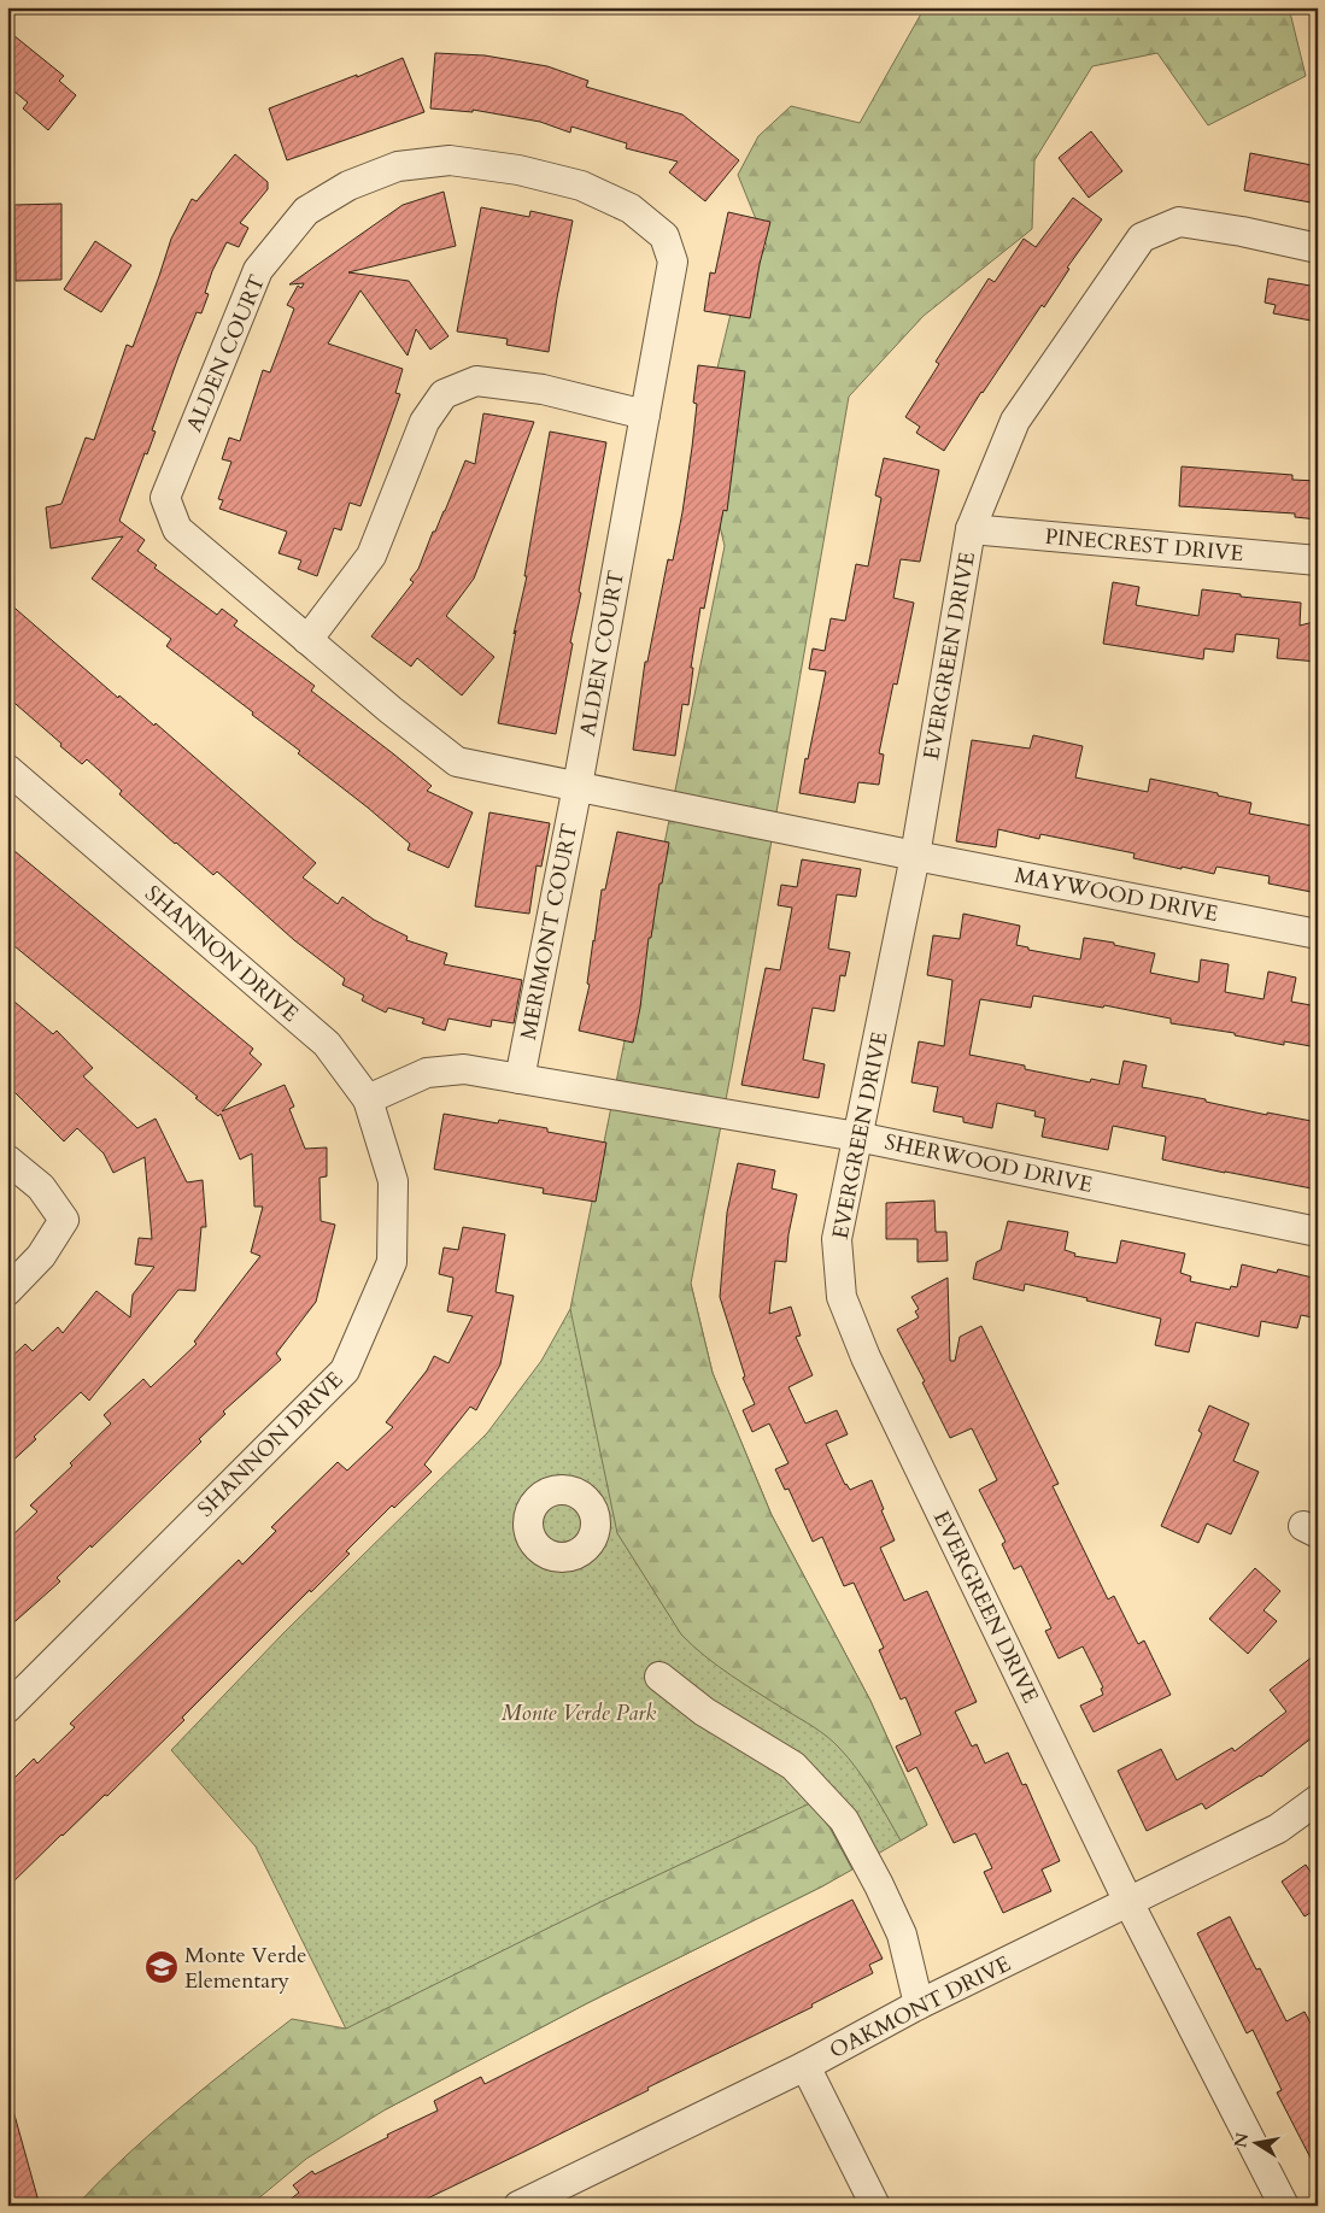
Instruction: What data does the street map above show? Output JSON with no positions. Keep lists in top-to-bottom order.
{
  "streets": {
    "street": [
      "ALDEN COURT",
      "PINECREST DRIVE",
      "EVERGREEN DRIVE",
      "MAYWOOD DRIVE",
      "MERIMONT COURT",
      "SHANNON DRIVE",
      "SHERWOOD DRIVE",
      "OAKMONT DRIVE"
    ]
  },
  "crossings": [
    ["ALDEN COURT", "EVERGREEN DRIVE"],
    ["ALDEN COURT", "MAYWOOD DRIVE"],
    ["ALDEN COURT", "MERIMONT COURT"],
    ["PINECREST DRIVE", "EVERGREEN DRIVE"],
    ["EVERGREEN DRIVE", "MAYWOOD DRIVE"],
    ["EVERGREEN DRIVE", "SHERWOOD DRIVE"],
    ["EVERGREEN DRIVE", "OAKMONT DRIVE"],
    ["MERIMONT COURT", "SHERWOOD DRIVE"],
    ["SHANNON DRIVE", "SHERWOOD DRIVE"]
  ],
  "parks": ["Monte Verde Park"],
  "places": {
    "school or university": ["Monte Verde Elementary"]
  },
  "north": "left"
}
